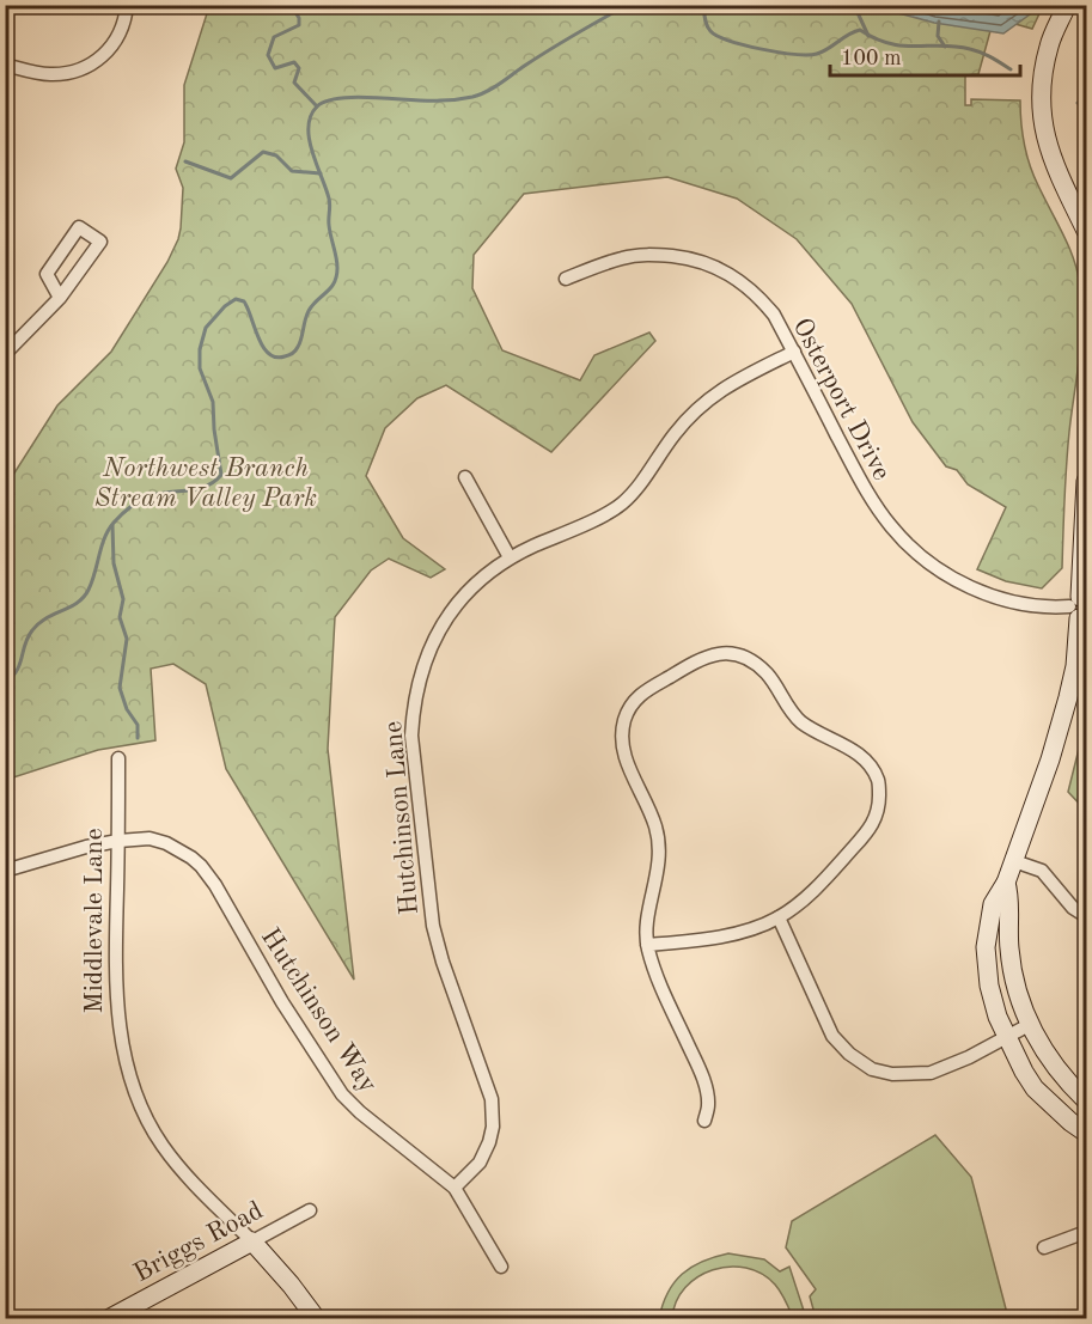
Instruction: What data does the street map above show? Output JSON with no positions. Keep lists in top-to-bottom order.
{
  "streets": {
    "street": [
      "Osterport Drive",
      "Hutchinson Lane",
      "Middlevale Lane",
      "Hutchinson Way",
      "Briggs Road"
    ]
  },
  "crossings": [
    ["Osterport Drive", "Hutchinson Lane"],
    ["Hutchinson Lane", "Hutchinson Way"],
    ["Middlevale Lane", "Hutchinson Way"],
    ["Middlevale Lane", "Briggs Road"]
  ],
  "parks": ["Northwest Branch Stream Valley Park"],
  "scale_bar": "100 m"
}
